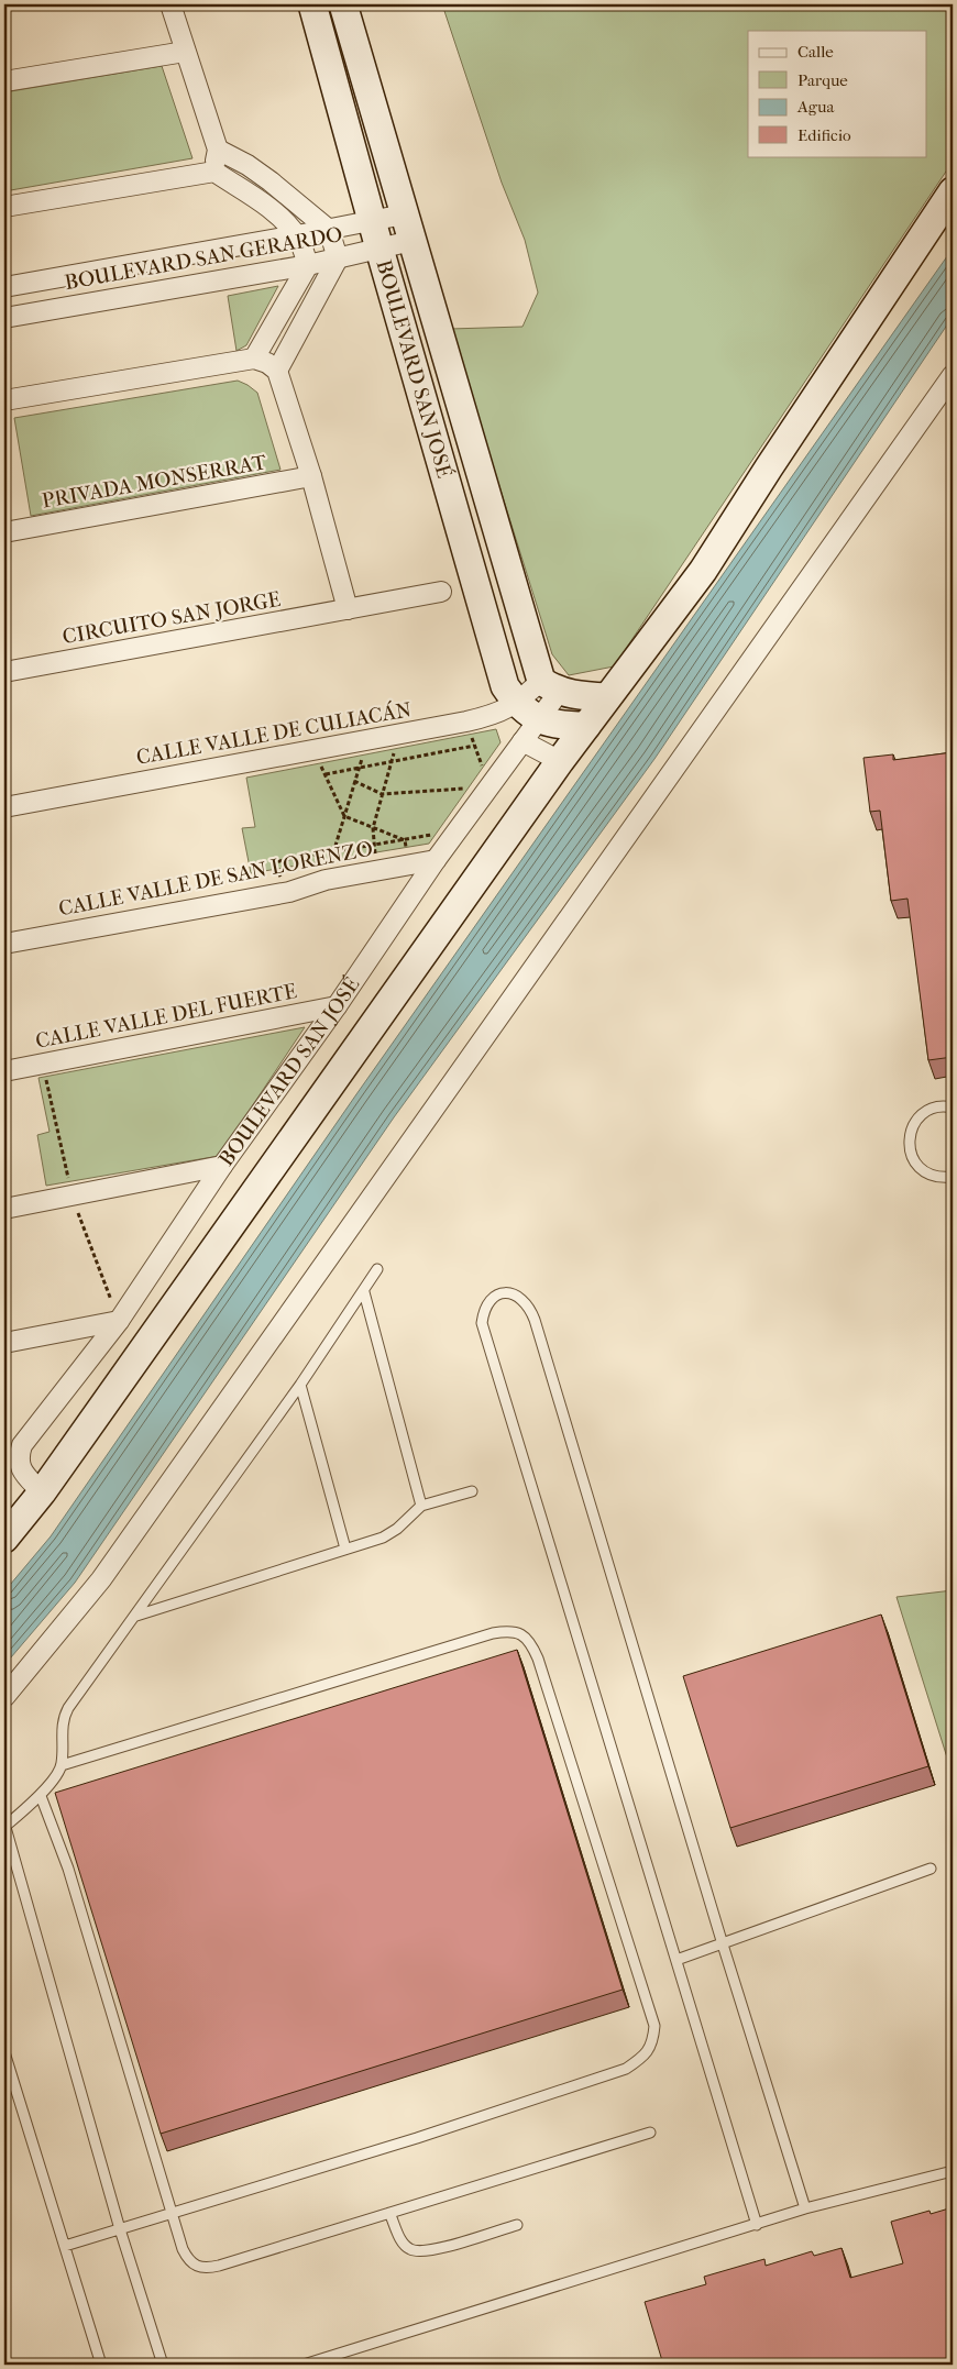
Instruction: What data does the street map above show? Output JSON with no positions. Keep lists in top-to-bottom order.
{
  "streets": {
    "street": [
      "BOULEVARD SAN GERARDO",
      "BOULEVARD SAN JOSÉ",
      "PRIVADA MONSERRAT",
      "CIRCUITO SAN JORGE",
      "CALLE VALLE DE CULIACÁN",
      "CALLE VALLE DE SAN LORENZO",
      "CALLE VALLE DEL FUERTE"
    ]
  },
  "crossings": [
    ["BOULEVARD SAN GERARDO", "BOULEVARD SAN JOSÉ"],
    ["BOULEVARD SAN JOSÉ", "CALLE VALLE DE CULIACÁN"],
    ["BOULEVARD SAN JOSÉ", "CALLE VALLE DE SAN LORENZO"],
    ["BOULEVARD SAN JOSÉ", "CALLE VALLE DEL FUERTE"]
  ],
  "legend": [
    "Calle",
    "Parque",
    "Agua",
    "Edificio"
  ]
}
